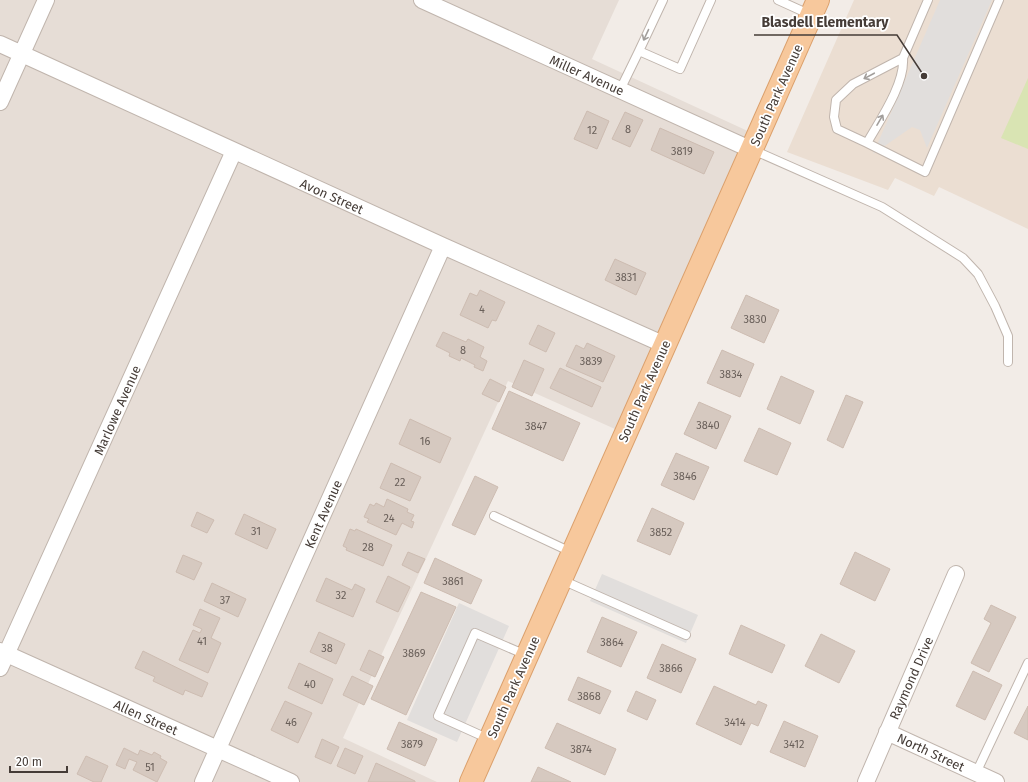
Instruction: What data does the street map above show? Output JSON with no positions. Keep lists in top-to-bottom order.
{
  "streets": {
    "main road": ["South Park Avenue"],
    "street": [
      "Miller Avenue",
      "Avon Street",
      "Marlowe Avenue",
      "Kent Avenue",
      "Raymond Drive",
      "Allen Street",
      "North Street"
    ]
  },
  "crossings": [
    ["Miller Avenue", "South Park Avenue"],
    ["South Park Avenue", "Avon Street"],
    ["Avon Street", "Marlowe Avenue"],
    ["Avon Street", "Kent Avenue"],
    ["Marlowe Avenue", "Allen Street"],
    ["Kent Avenue", "Allen Street"],
    ["Raymond Drive", "North Street"]
  ],
  "places": ["Blasdell Elementary"],
  "house_numbers": [
    "8",
    "12",
    "3819",
    "3831",
    "4",
    "3830",
    "8",
    "3839",
    "3834",
    "3840",
    "3847",
    "16",
    "3846",
    "22",
    "24",
    "31",
    "3852",
    "28",
    "3861",
    "32",
    "37",
    "41",
    "3864",
    "38",
    "3869",
    "3866",
    "40",
    "3868",
    "46",
    "3414",
    "3879",
    "3412",
    "3874",
    "51"
  ],
  "scale_bar": "20 m"
}
